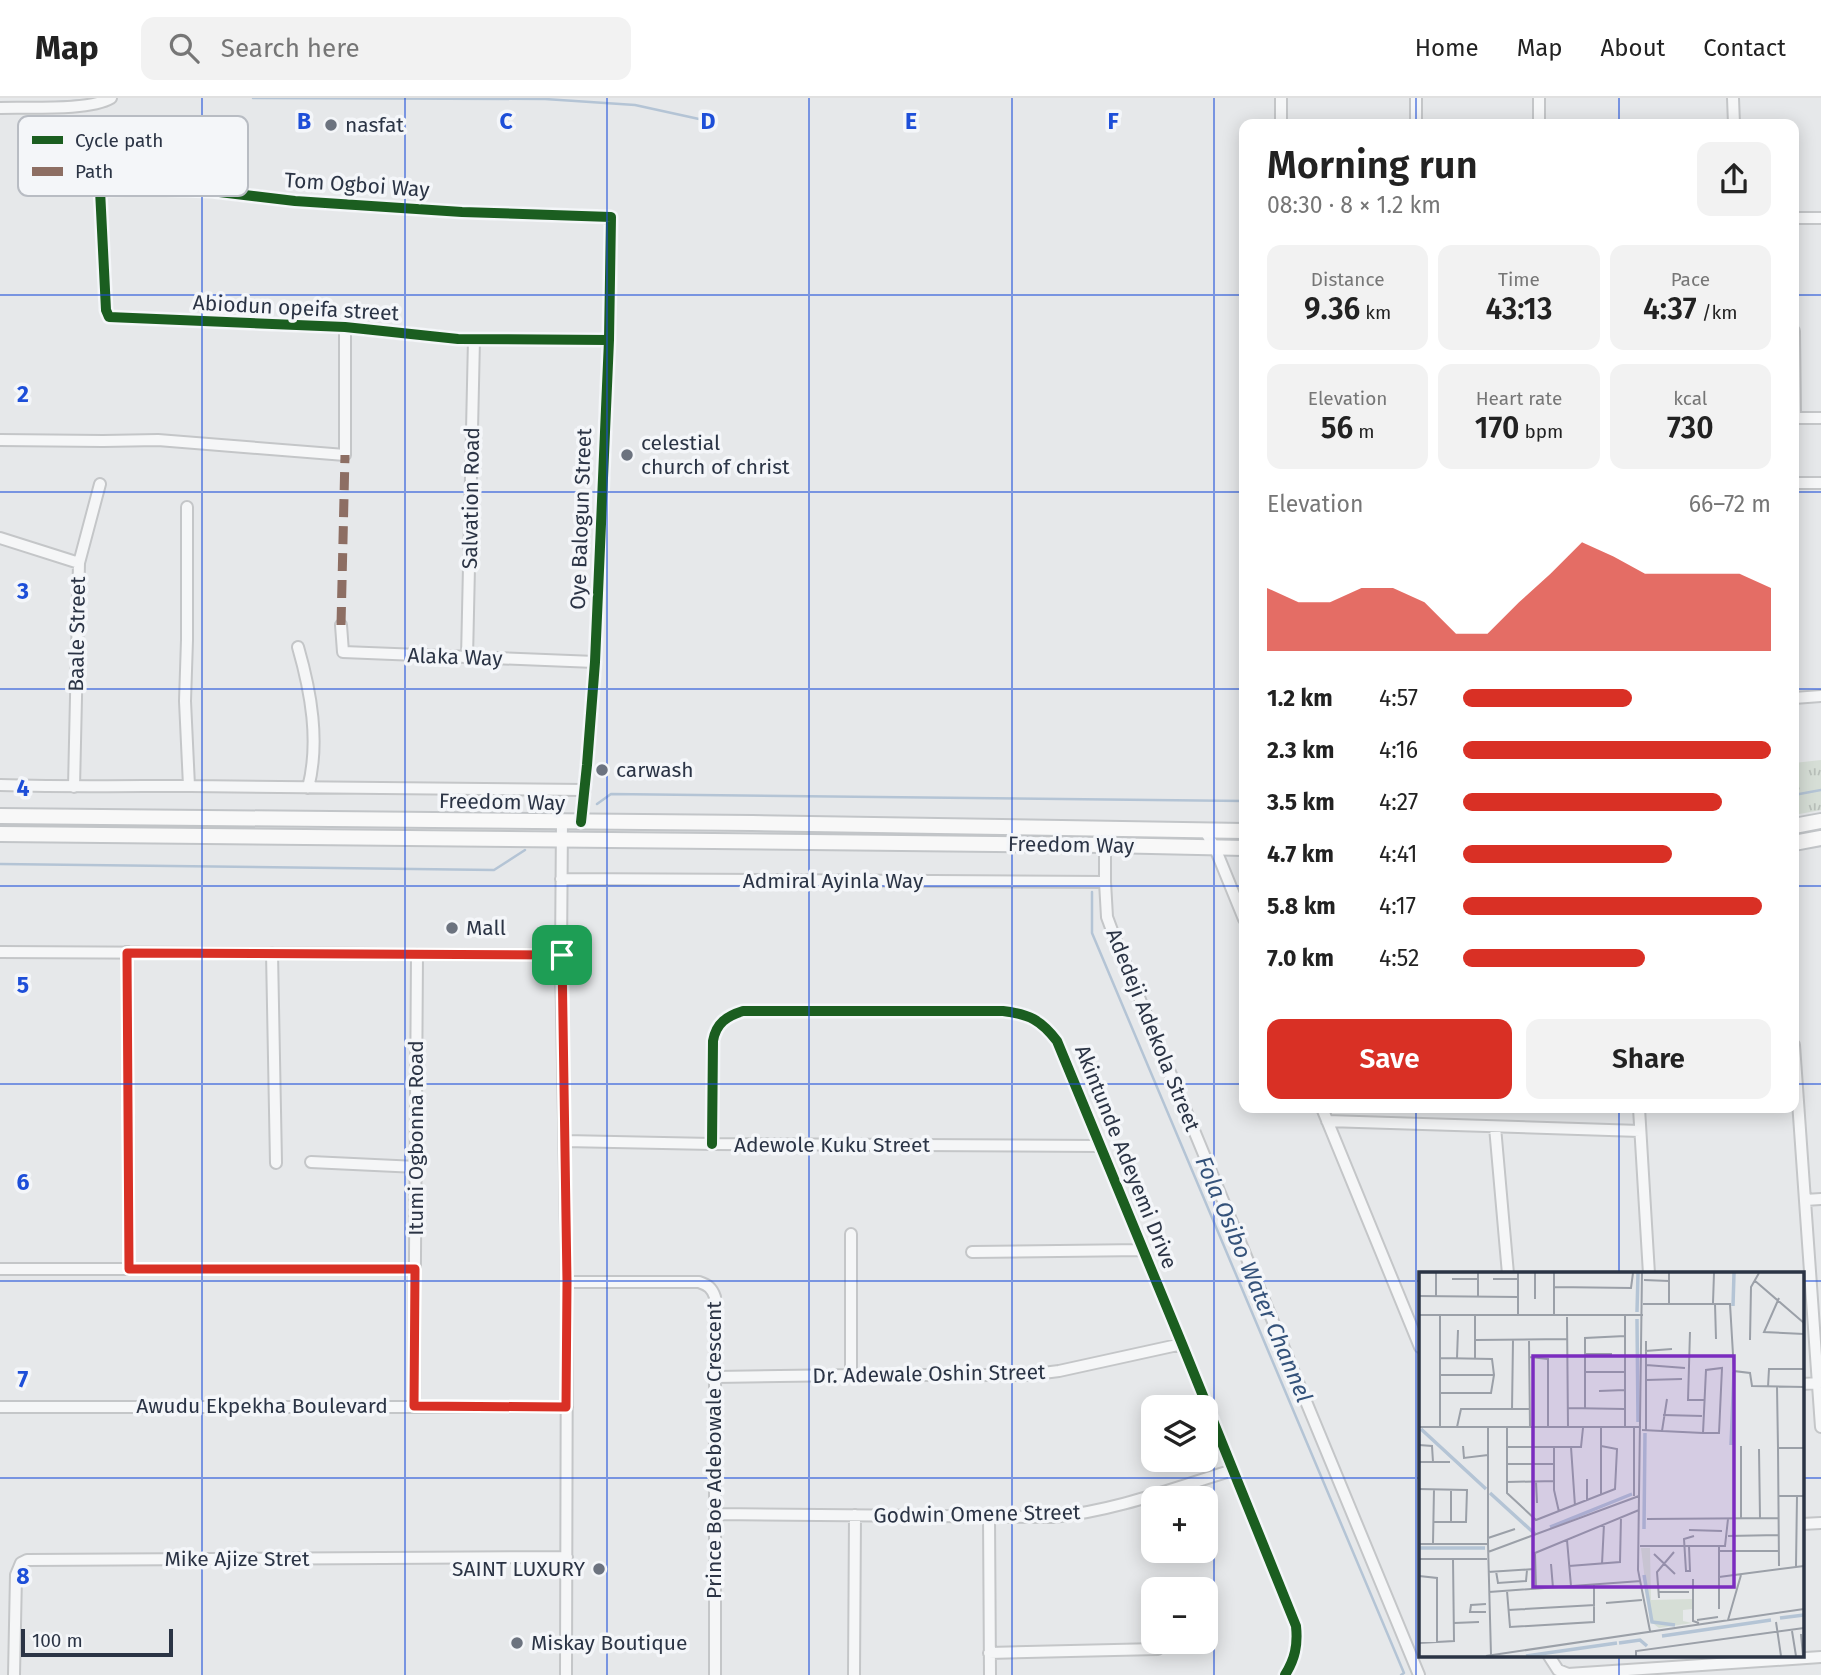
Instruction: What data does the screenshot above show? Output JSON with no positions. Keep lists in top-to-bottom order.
{
  "streets": {
    "main road": ["Freedom Way"],
    "street": [
      "Tom Ogboi Way",
      "Abiodun opeifa street",
      "Salvation Road",
      "Oye Balogun Street",
      "Baale Street",
      "Alaka Way",
      "Admiral Ayinla Way",
      "Adedeji Adekola Street",
      "Itumi Ogbonna Road",
      "Adewole Kuku Street",
      "Akintunde Adeyemi Drive",
      "Dr. Adewale Oshin Street",
      "Awudu Ekpekha Boulevard",
      "Prince Boe Adebowale Crescent",
      "Godwin Omene Street",
      "Mike Ajize Stret"
    ]
  },
  "crossings": [
    ["Tom Ogboi Way", "Oye Balogun Street"],
    ["Abiodun opeifa street", "Salvation Road"],
    ["Abiodun opeifa street", "Oye Balogun Street"],
    ["Salvation Road", "Alaka Way"],
    ["Oye Balogun Street", "Alaka Way"],
    ["Oye Balogun Street", "Freedom Way"],
    ["Freedom Way", "Adedeji Adekola Street"],
    ["Admiral Ayinla Way", "Adedeji Adekola Street"],
    ["Itumi Ogbonna Road", "Awudu Ekpekha Boulevard"],
    ["Adewole Kuku Street", "Akintunde Adeyemi Drive"],
    ["Akintunde Adeyemi Drive", "Dr. Adewale Oshin Street"],
    ["Akintunde Adeyemi Drive", "Godwin Omene Street"],
    ["Dr. Adewale Oshin Street", "Prince Boe Adebowale Crescent"],
    ["Prince Boe Adebowale Crescent", "Godwin Omene Street"]
  ],
  "water": ["Fola Osibo Water Channel"],
  "places": [
    "nasfat",
    "celestial church of christ",
    "carwash",
    "Mall",
    "SAINT LUXURY",
    "Miskay Boutique"
  ],
  "legend": ["Cycle path", "Path"],
  "scale_bar": "100 m",
  "page": {
    "header": "Map",
    "search": "Search here",
    "nav": [
      "Home",
      "Map",
      "About",
      "Contact"
    ],
    "heading": ["Morning run", "08:30 · 8 × 1.2 km"],
    "stats": [
      ["Distance", "9.36 km"],
      ["Time", "43:13"],
      ["Pace", "4:37 /km"],
      ["Elevation", "56 m"],
      ["Heart rate", "170 bpm"],
      ["kcal", "730"]
    ],
    "chart": ["Elevation", "66–72 m"],
    "list": [
      {
        "name": "1.2 km",
        "note": "4:57"
      },
      {
        "name": "2.3 km",
        "note": "4:16"
      },
      {
        "name": "3.5 km",
        "note": "4:27"
      },
      {
        "name": "4.7 km",
        "note": "4:41"
      },
      {
        "name": "5.8 km",
        "note": "4:17"
      },
      {
        "name": "7.0 km",
        "note": "4:52"
      }
    ],
    "buttons": ["Save", "Share"],
    "map_buttons": ["+", "−"],
    "scale": "100 m"
  },
  "grid": {
    "columns": [
      "B",
      "C",
      "D",
      "E",
      "F"
    ],
    "rows": [
      "2",
      "3",
      "4",
      "5",
      "6",
      "7",
      "8"
    ]
  }
}
